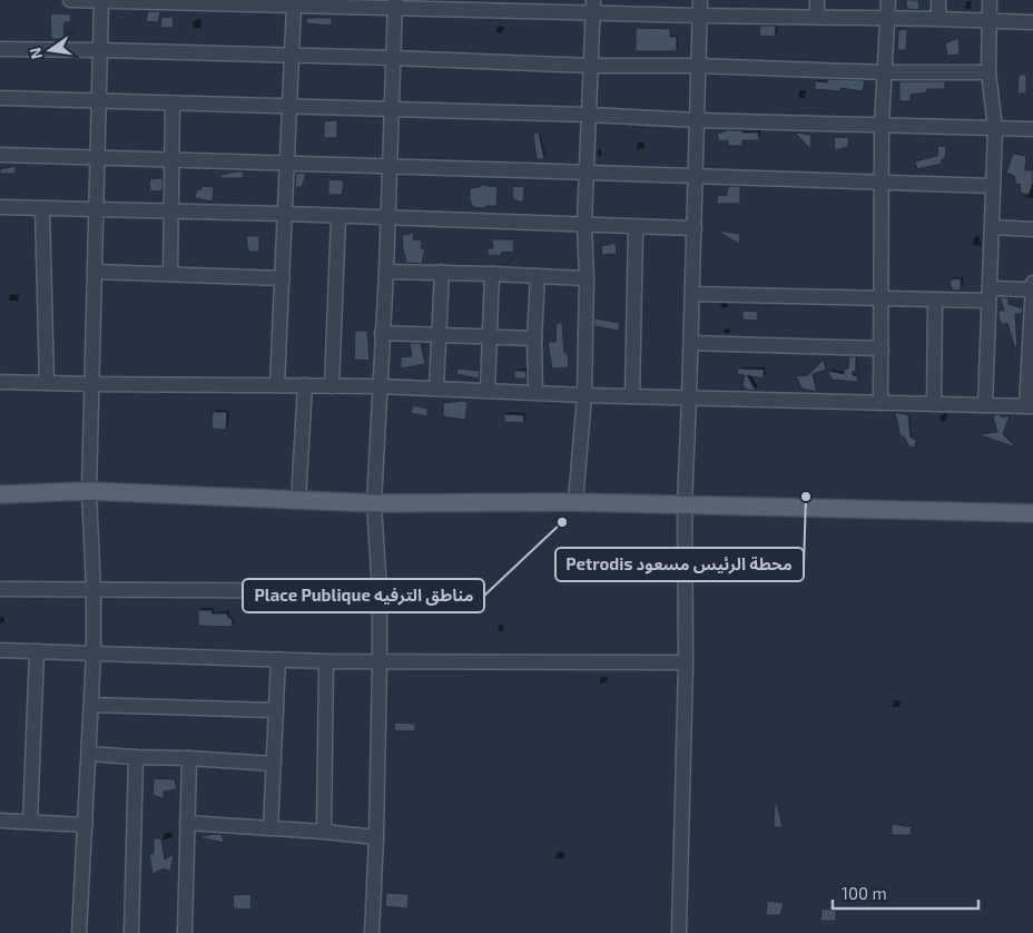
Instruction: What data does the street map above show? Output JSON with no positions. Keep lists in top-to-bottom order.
{
  "places": ["Petrodis محطة الرئيس مسعود", "Place Publique مناطق الترفيه"],
  "scale_bar": "100 m",
  "north": "left"
}
